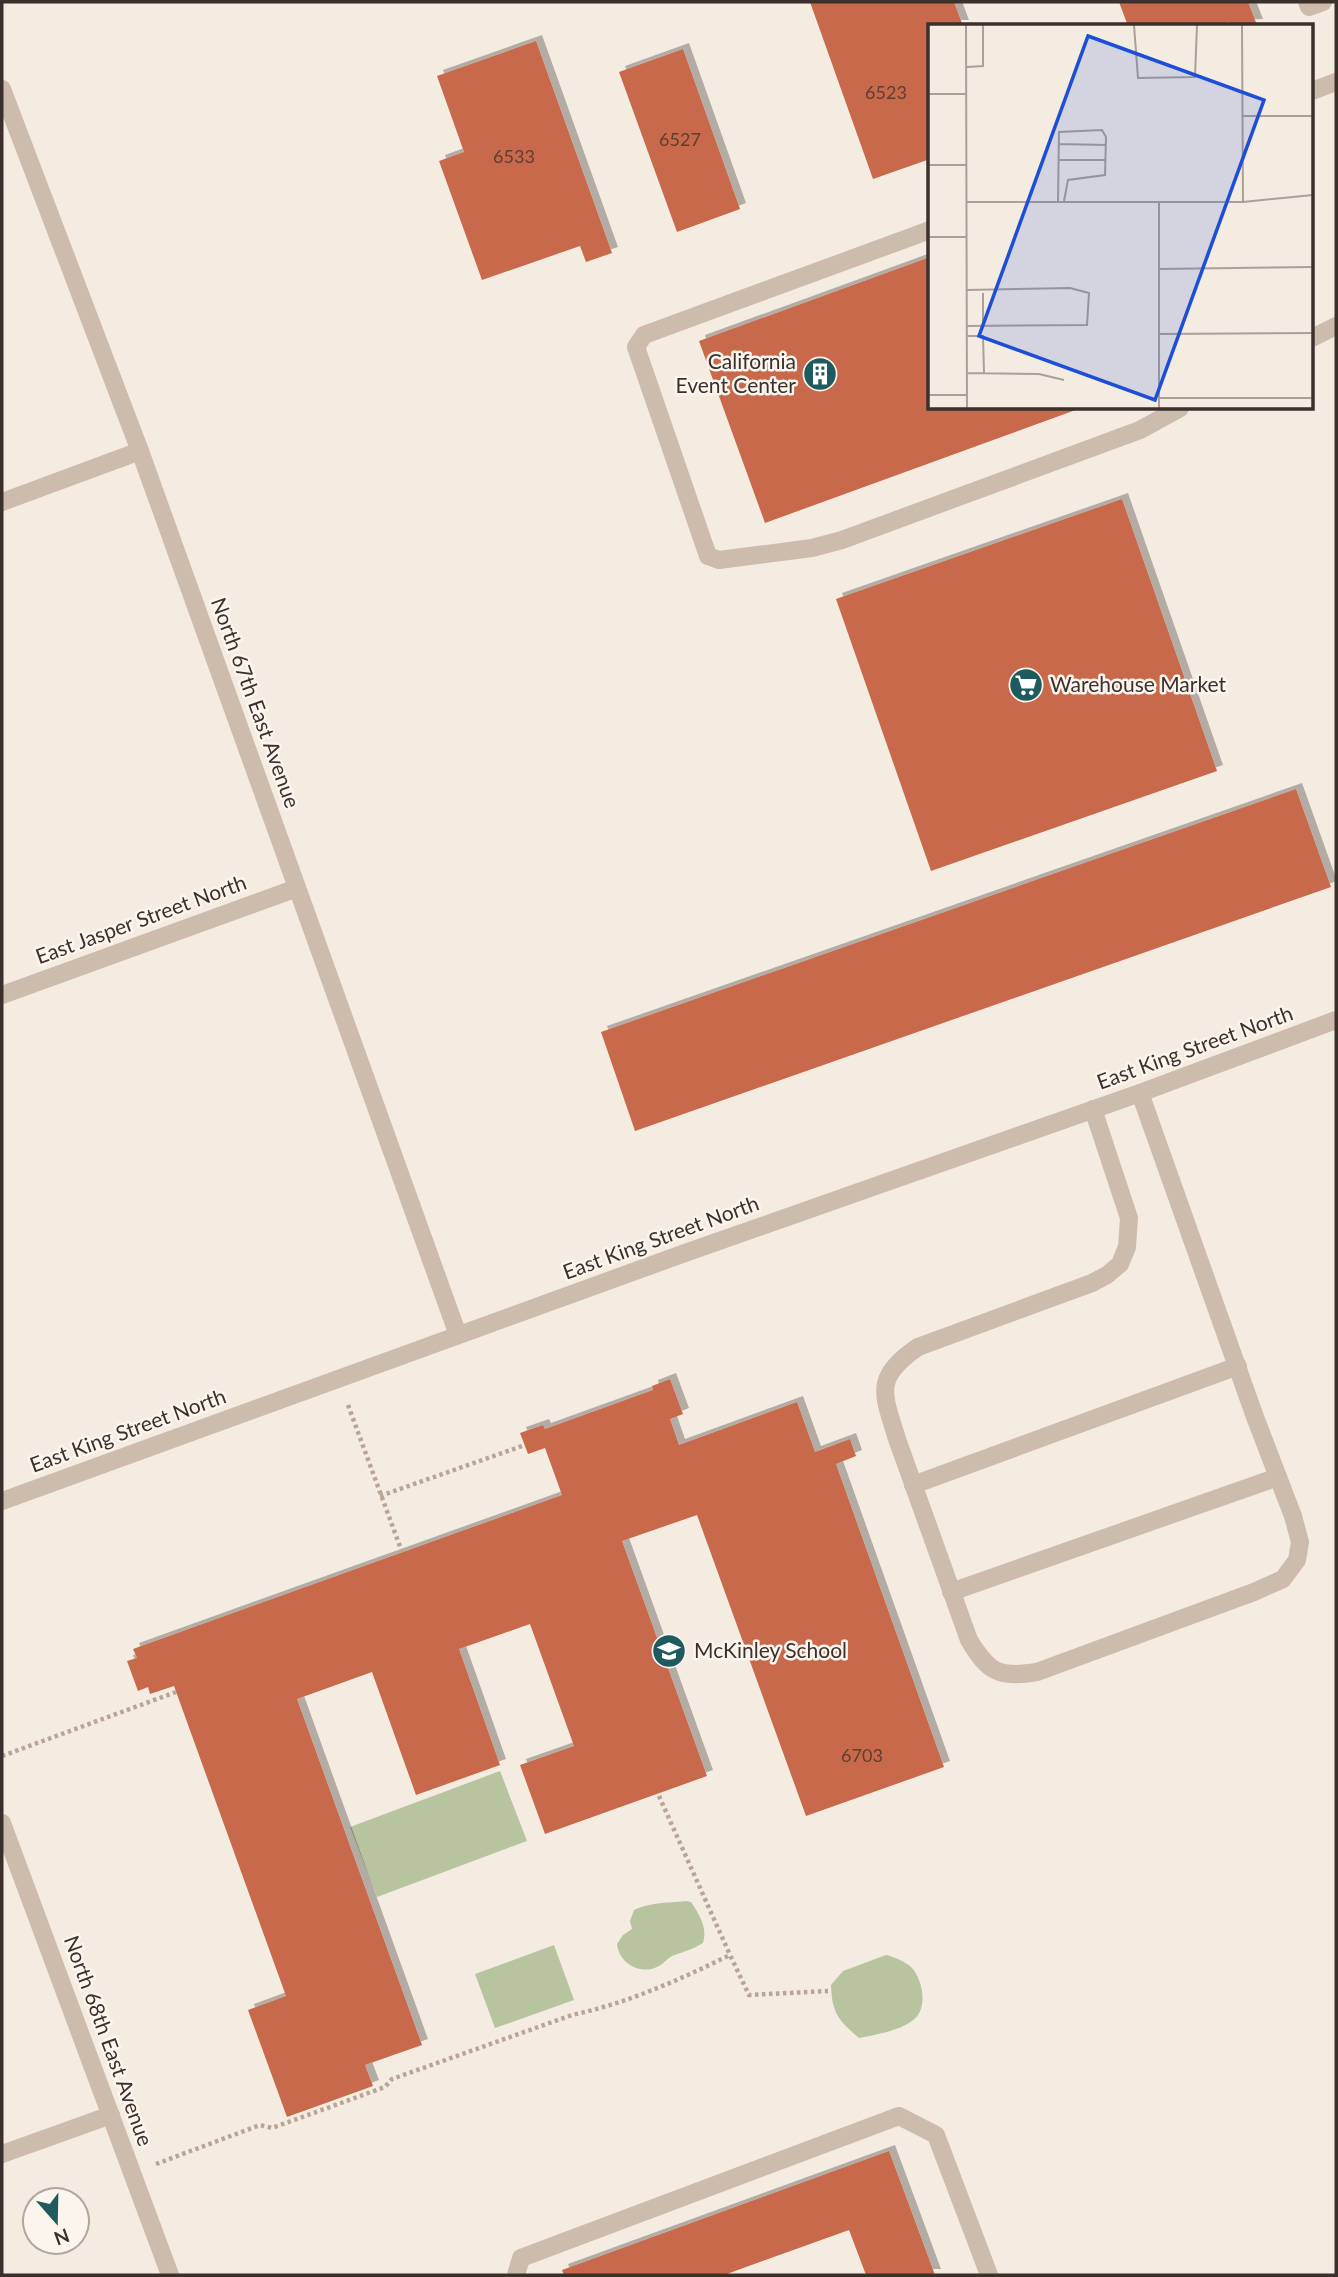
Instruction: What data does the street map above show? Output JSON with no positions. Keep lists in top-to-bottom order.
{
  "streets": {
    "street": [
      "North 67th East Avenue",
      "East Jasper Street North",
      "East King Street North",
      "North 68th East Avenue"
    ]
  },
  "crossings": [
    ["North 67th East Avenue", "East Jasper Street North"],
    ["North 67th East Avenue", "East King Street North"]
  ],
  "places": {
    "building": ["California Event Center"],
    "supermarket": ["Warehouse Market"],
    "school or university": ["McKinley School"]
  },
  "house_numbers": [
    "6523",
    "6527",
    "6533",
    "6703"
  ],
  "north": "bottom"
}
